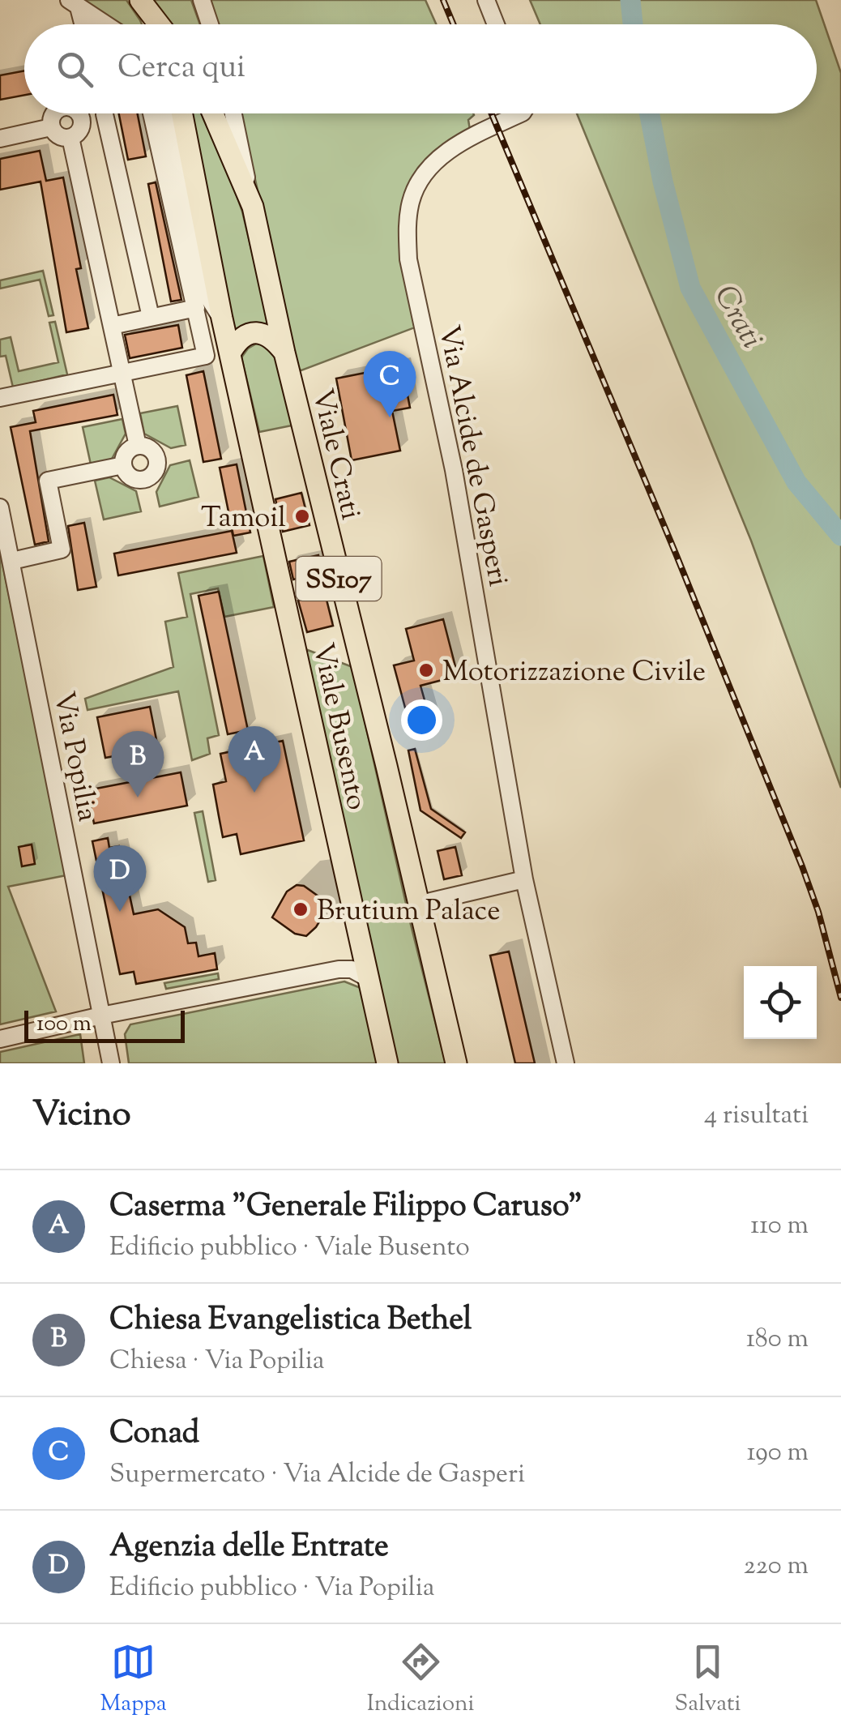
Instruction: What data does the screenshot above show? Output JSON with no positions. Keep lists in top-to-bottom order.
{
  "streets": {
    "main road": ["Viale Crati", "SS107", "Viale Busento"],
    "street": ["Via Alcide de Gasperi", "Via Popilia"]
  },
  "crossings": [
    ["SS107", "Viale Busento"]
  ],
  "water": ["Crati"],
  "places": ["Tamoil", "Motorizzazione Civile", "Brutium Palace"],
  "scale_bar": "100 m",
  "page": {
    "search": "Cerca qui",
    "pins": [
      "C",
      "A",
      "B",
      "D"
    ],
    "scale": "100 m",
    "heading": ["Vicino", "4 risultati"],
    "list": [
      {
        "mark": "A",
        "name": "Caserma \"Generale Filippo Caruso\"",
        "note": "Edificio pubblico · Viale Busento",
        "value": "110 m"
      },
      {
        "mark": "B",
        "name": "Chiesa Evangelistica Bethel",
        "note": "Chiesa · Via Popilia",
        "value": "180 m"
      },
      {
        "mark": "C",
        "name": "Conad",
        "note": "Supermercato · Via Alcide de Gasperi",
        "value": "190 m"
      },
      {
        "mark": "D",
        "name": "Agenzia delle Entrate",
        "note": "Edificio pubblico · Via Popilia",
        "value": "220 m"
      }
    ],
    "nav": ["Mappa", "Indicazioni", "Salvati"]
  }
}
